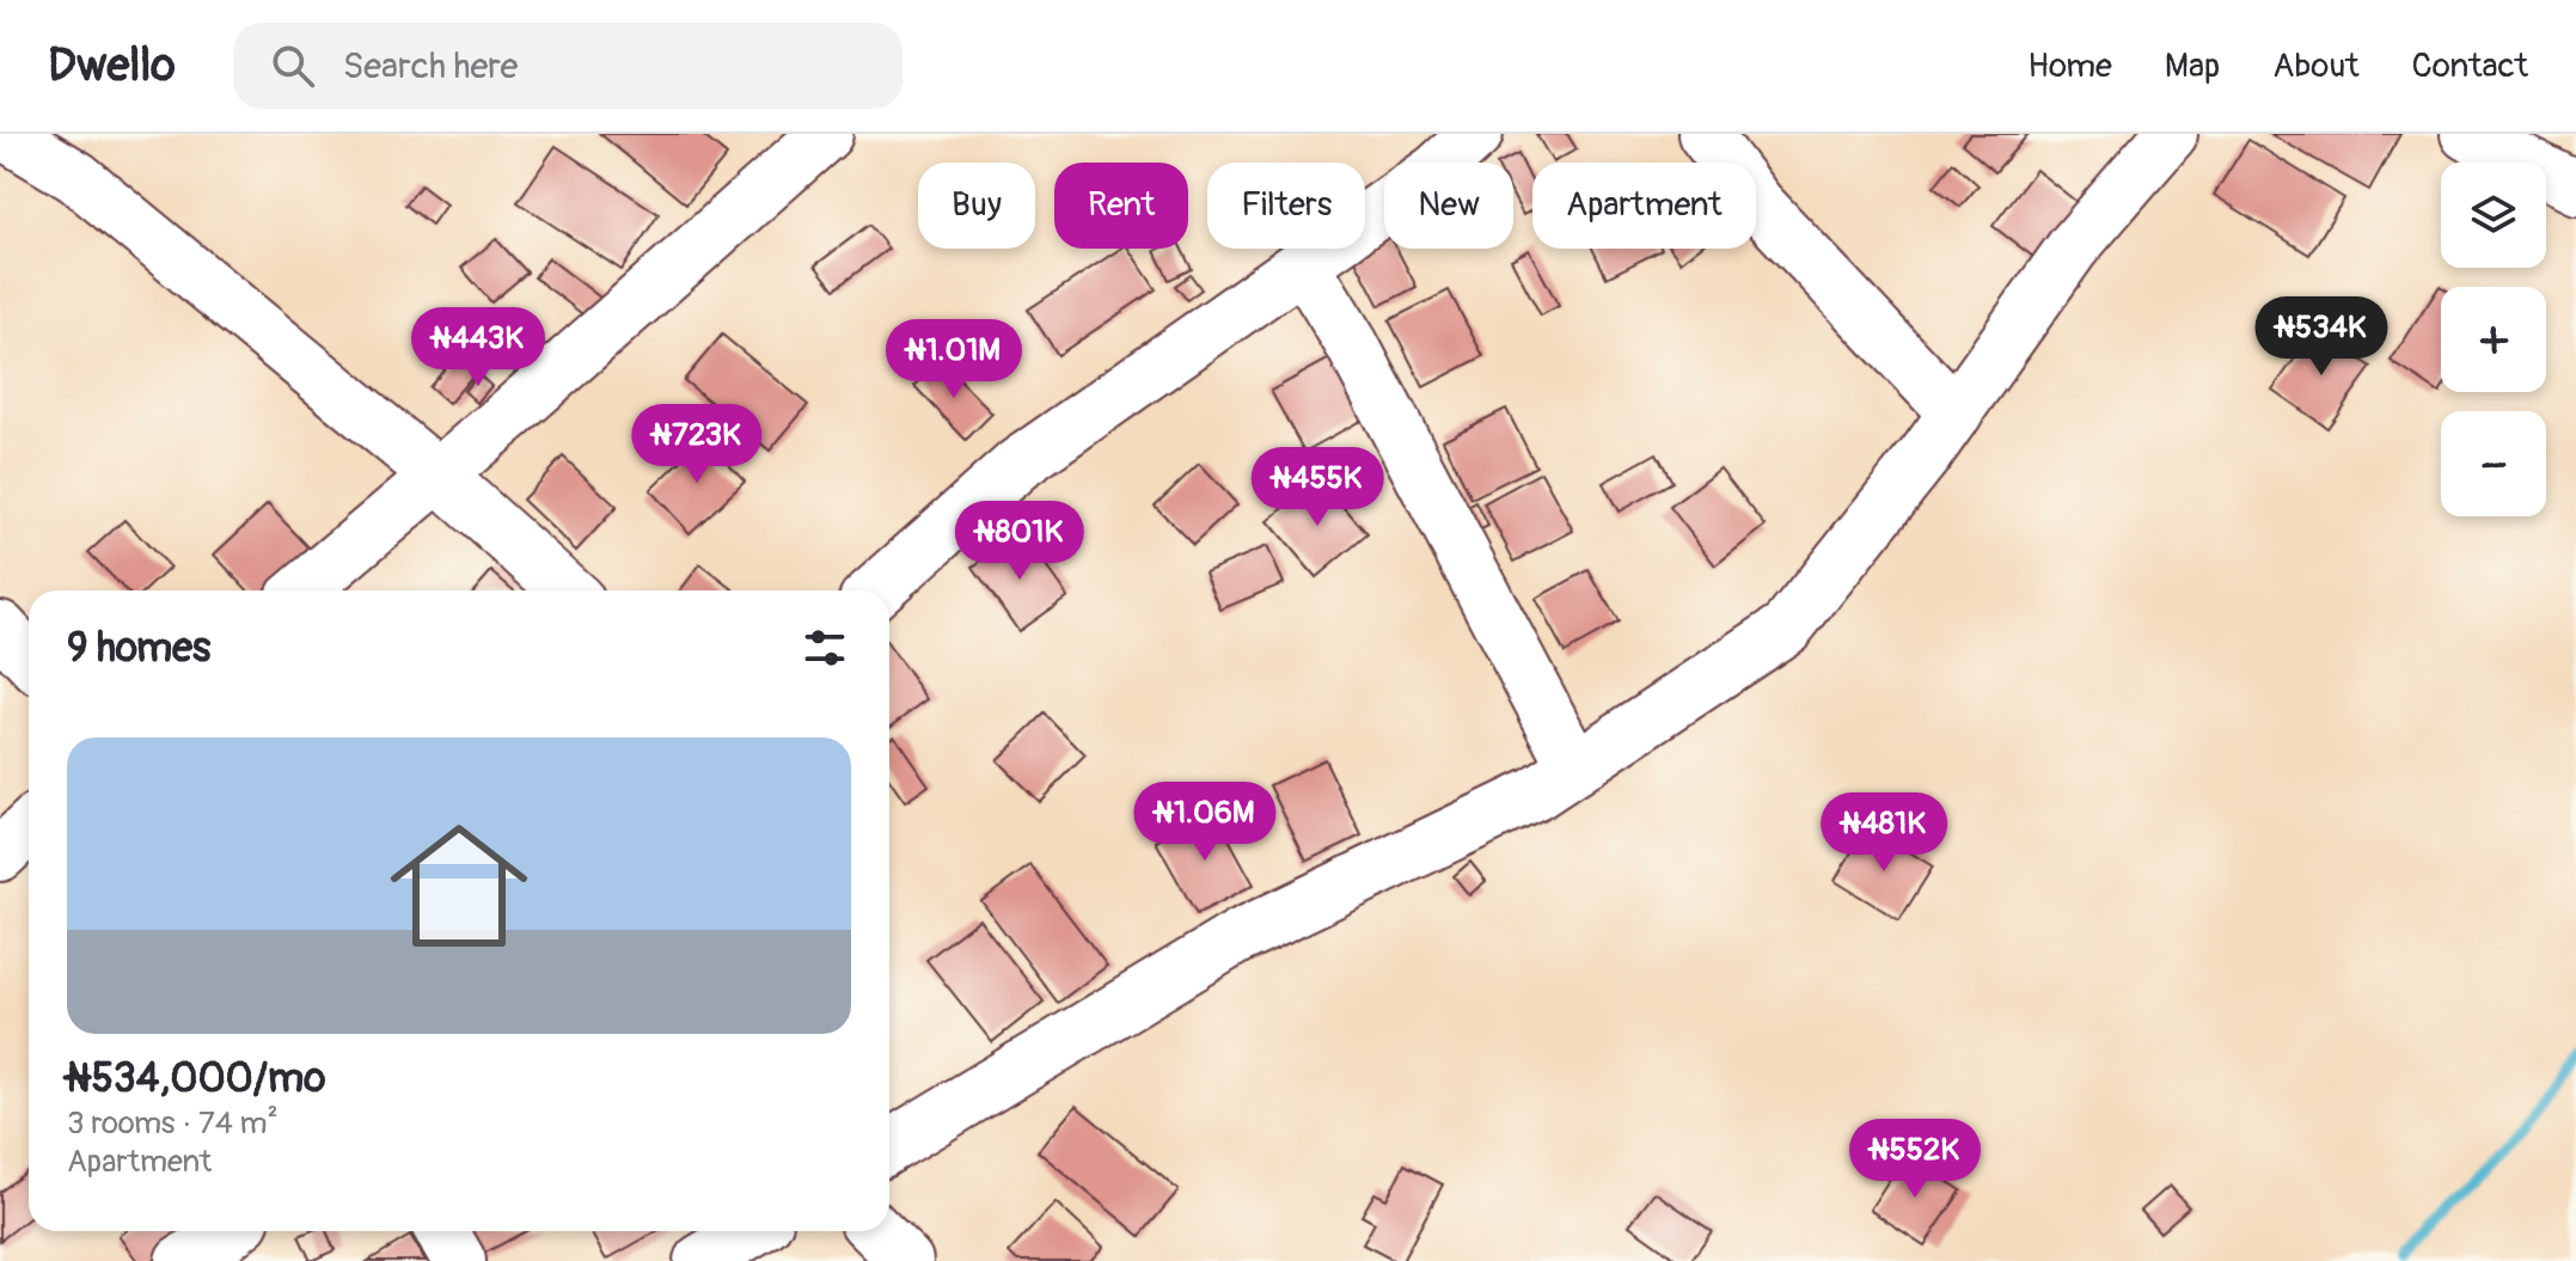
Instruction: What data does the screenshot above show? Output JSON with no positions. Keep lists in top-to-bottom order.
{
  "page": {
    "header": "Dwello",
    "search": "Search here",
    "nav": [
      "Home",
      "Map",
      "About",
      "Contact"
    ],
    "map_buttons": ["+", "−"],
    "chip": [
      "Buy",
      "Rent",
      "Filters",
      "New",
      "Apartment"
    ],
    "price": [
      "₦534K",
      "₦443K",
      "₦1.01M",
      "₦723K",
      "₦455K",
      "₦801K",
      "₦1.06M",
      "₦481K",
      "₦552K"
    ],
    "heading": "9 homes",
    "list": [
      {
        "name": "₦534,000/mo",
        "note": "3 rooms · 74 m² · Apartment"
      }
    ]
  }
}
